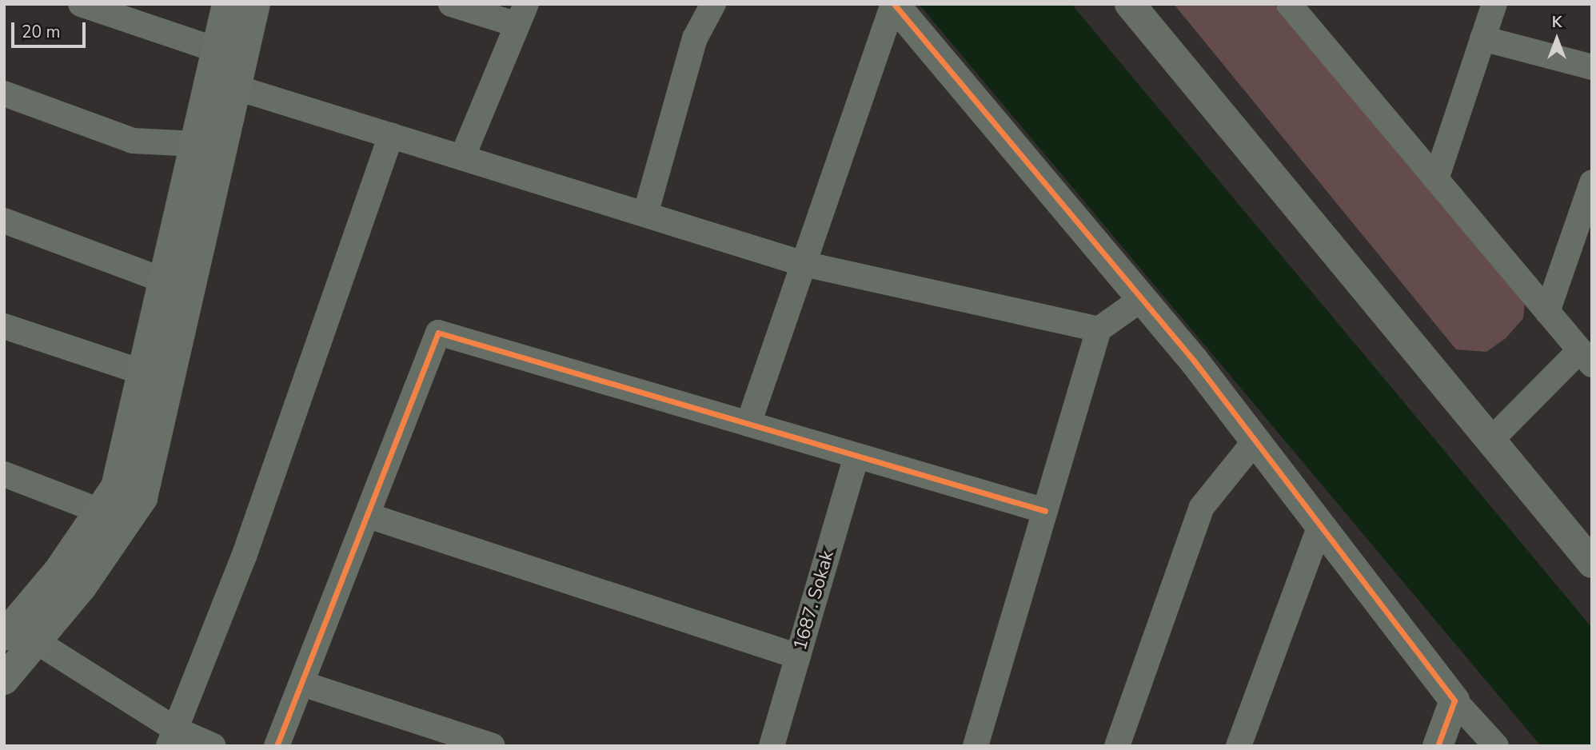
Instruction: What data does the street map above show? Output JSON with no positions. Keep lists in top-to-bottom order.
{
  "streets": {
    "street": ["1687. Sokak"]
  },
  "scale_bar": "20 m",
  "north": "top"
}
